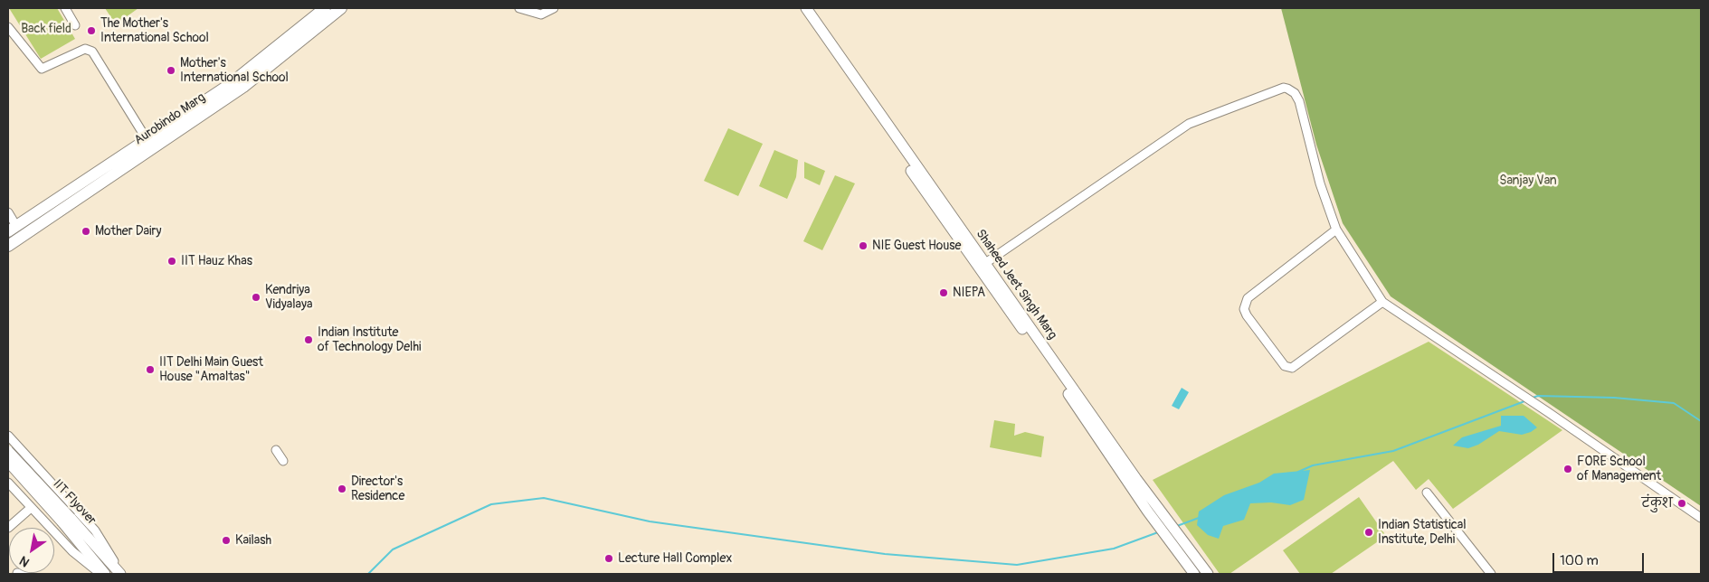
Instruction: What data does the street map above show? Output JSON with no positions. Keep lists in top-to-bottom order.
{
  "streets": {
    "highway": ["Aurobindo Marg"],
    "main road": ["Shaheed Jeet Singh Marg", "IIT Flyover"]
  },
  "parks": ["Back field", "Sanjay Van"],
  "places": [
    "The Mother's International School",
    "Mother's International School",
    "Mother Dairy",
    "NIE Guest House",
    "IIT Hauz Khas",
    "NIEPA",
    "Kendriya Vidyalaya",
    "Indian Institute of Technology Delhi",
    "IIT Delhi Main Guest House \"Amaltas\"",
    "FORE School of Management",
    "Director's Residence",
    "टंकुश",
    "Indian Statistical Institute, Delhi",
    "Kailash",
    "Lecture Hall Complex"
  ],
  "scale_bar": "100 m",
  "north": "bottom left"
}
